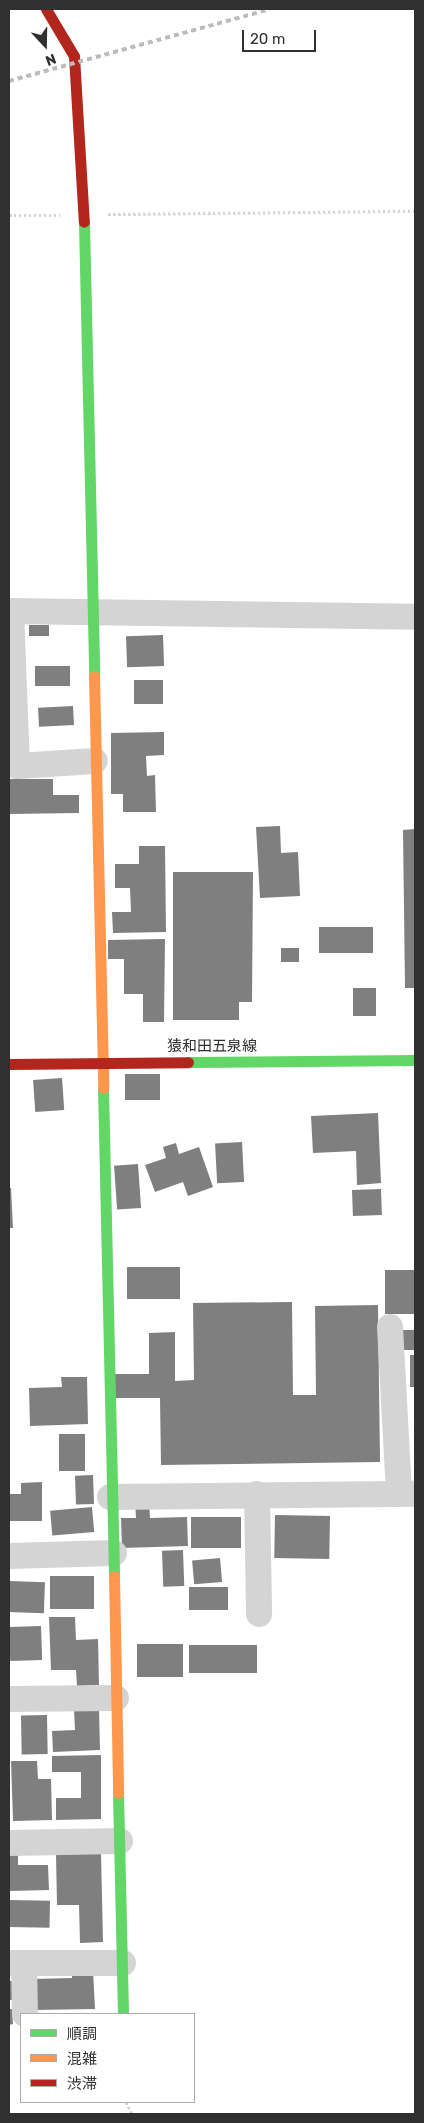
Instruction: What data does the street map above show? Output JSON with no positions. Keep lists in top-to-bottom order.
{
  "streets": {
    "street": ["猿和田五泉線"]
  },
  "legend": ["順調", "混雑", "渋滞"],
  "scale_bar": "20 m",
  "north": "bottom"
}
